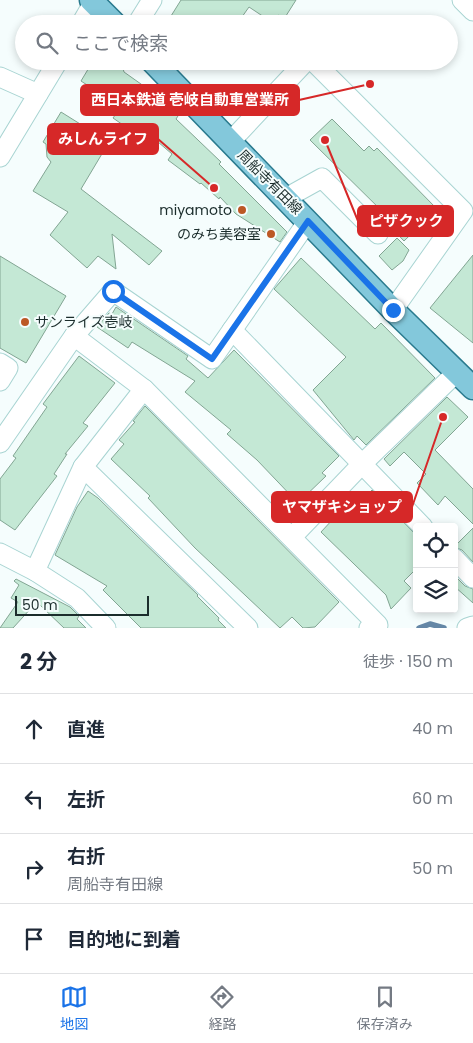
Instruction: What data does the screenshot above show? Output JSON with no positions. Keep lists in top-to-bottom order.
{
  "streets": {
    "main road": ["周船寺有田線"]
  },
  "places": [
    "西日本鉄道 壱岐自動車営業所",
    "ピザクック",
    "みしんライフ",
    "miyamoto",
    "のみち美容室",
    "サンライズ壱岐",
    "ヤマザキショップ"
  ],
  "scale_bar": "50 m",
  "page": {
    "search": "ここで検索",
    "scale": "50 m",
    "heading": ["2 分", "徒歩 · 150 m"],
    "list": [
      ["直進", "40 m"],
      ["左折", "60 m"],
      ["右折", "周船寺有田線", "50 m"],
      "目的地に到着"
    ],
    "nav": ["地図", "経路", "保存済み"]
  }
}
